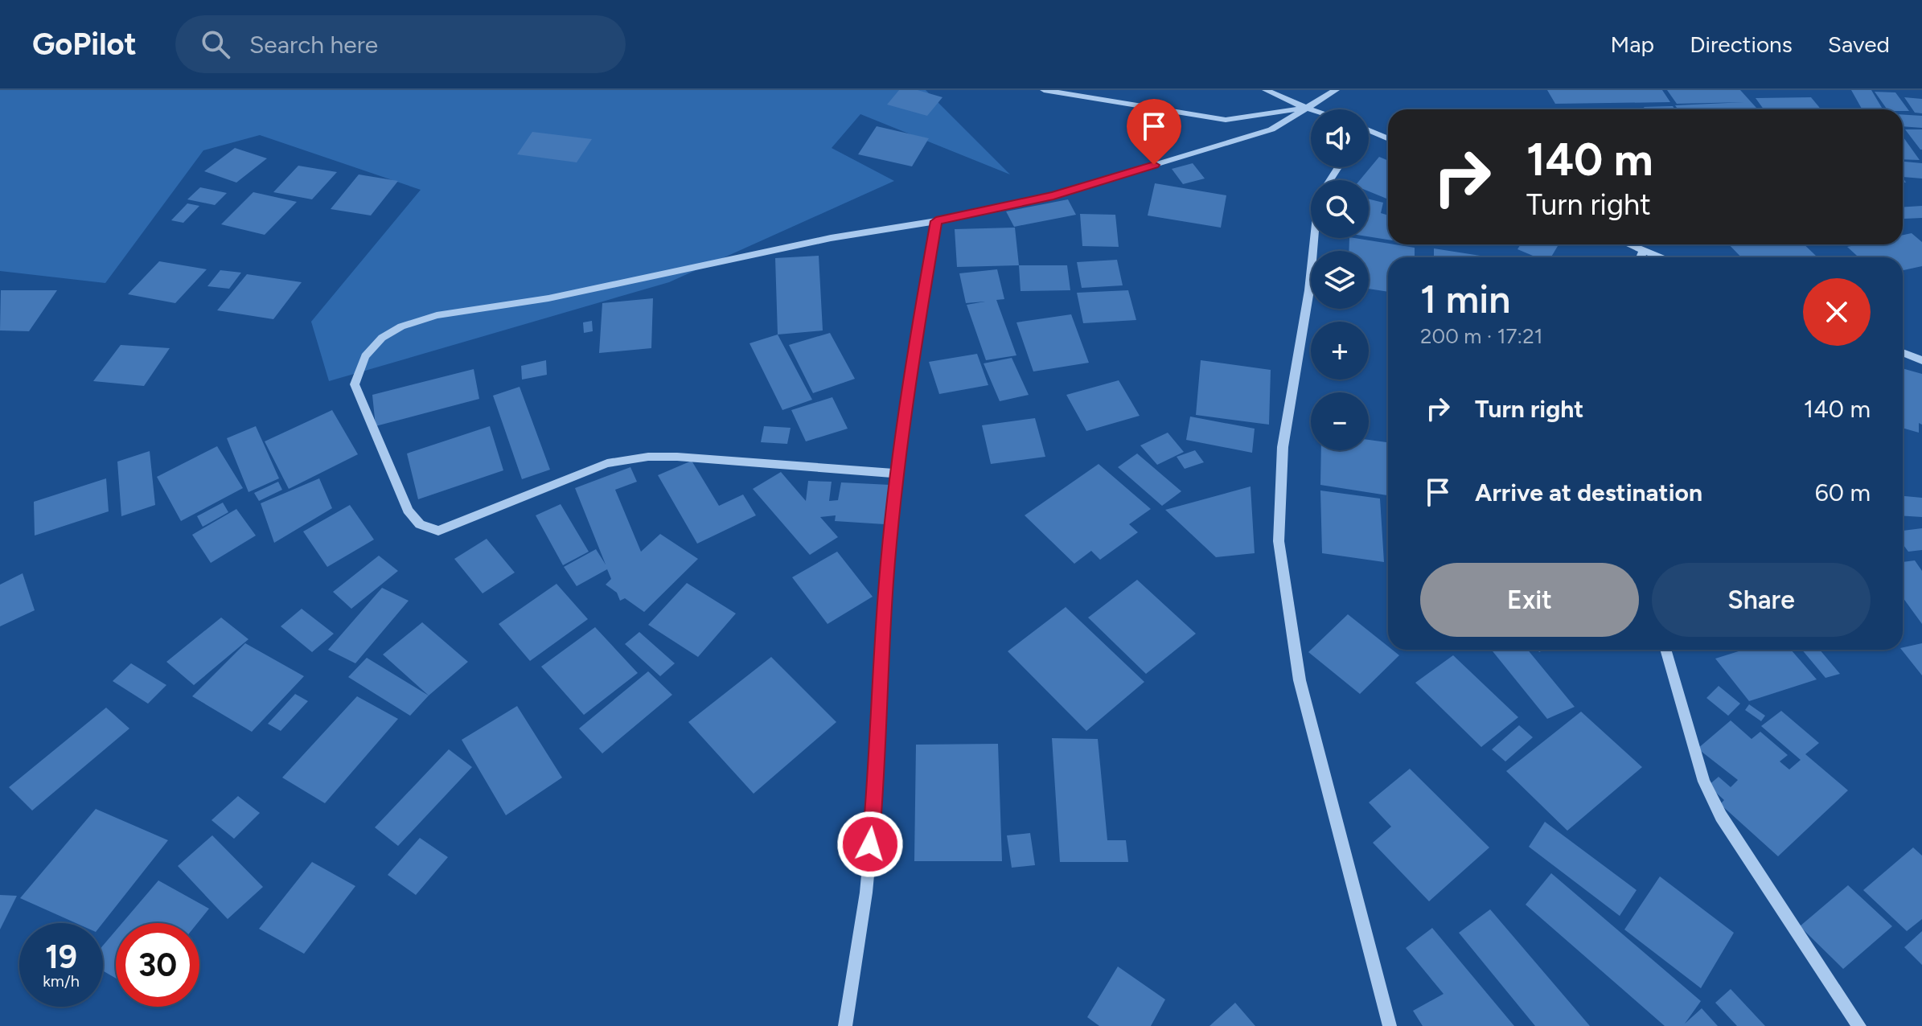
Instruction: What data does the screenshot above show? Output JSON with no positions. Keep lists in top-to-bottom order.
{
  "page": {
    "header": "GoPilot",
    "search": "Search here",
    "nav": ["Map", "Directions", "Saved"],
    "map_buttons": ["+", "−"],
    "turn": ["140 m", "Turn right"],
    "heading": ["1 min", "200 m · 17:21"],
    "list": [
      {
        "name": "Turn right",
        "value": "140 m"
      },
      {
        "name": "Arrive at destination",
        "value": "60 m"
      }
    ],
    "buttons": ["Exit", "Share"],
    "speed": "19 km/h",
    "limit": "30"
  }
}
